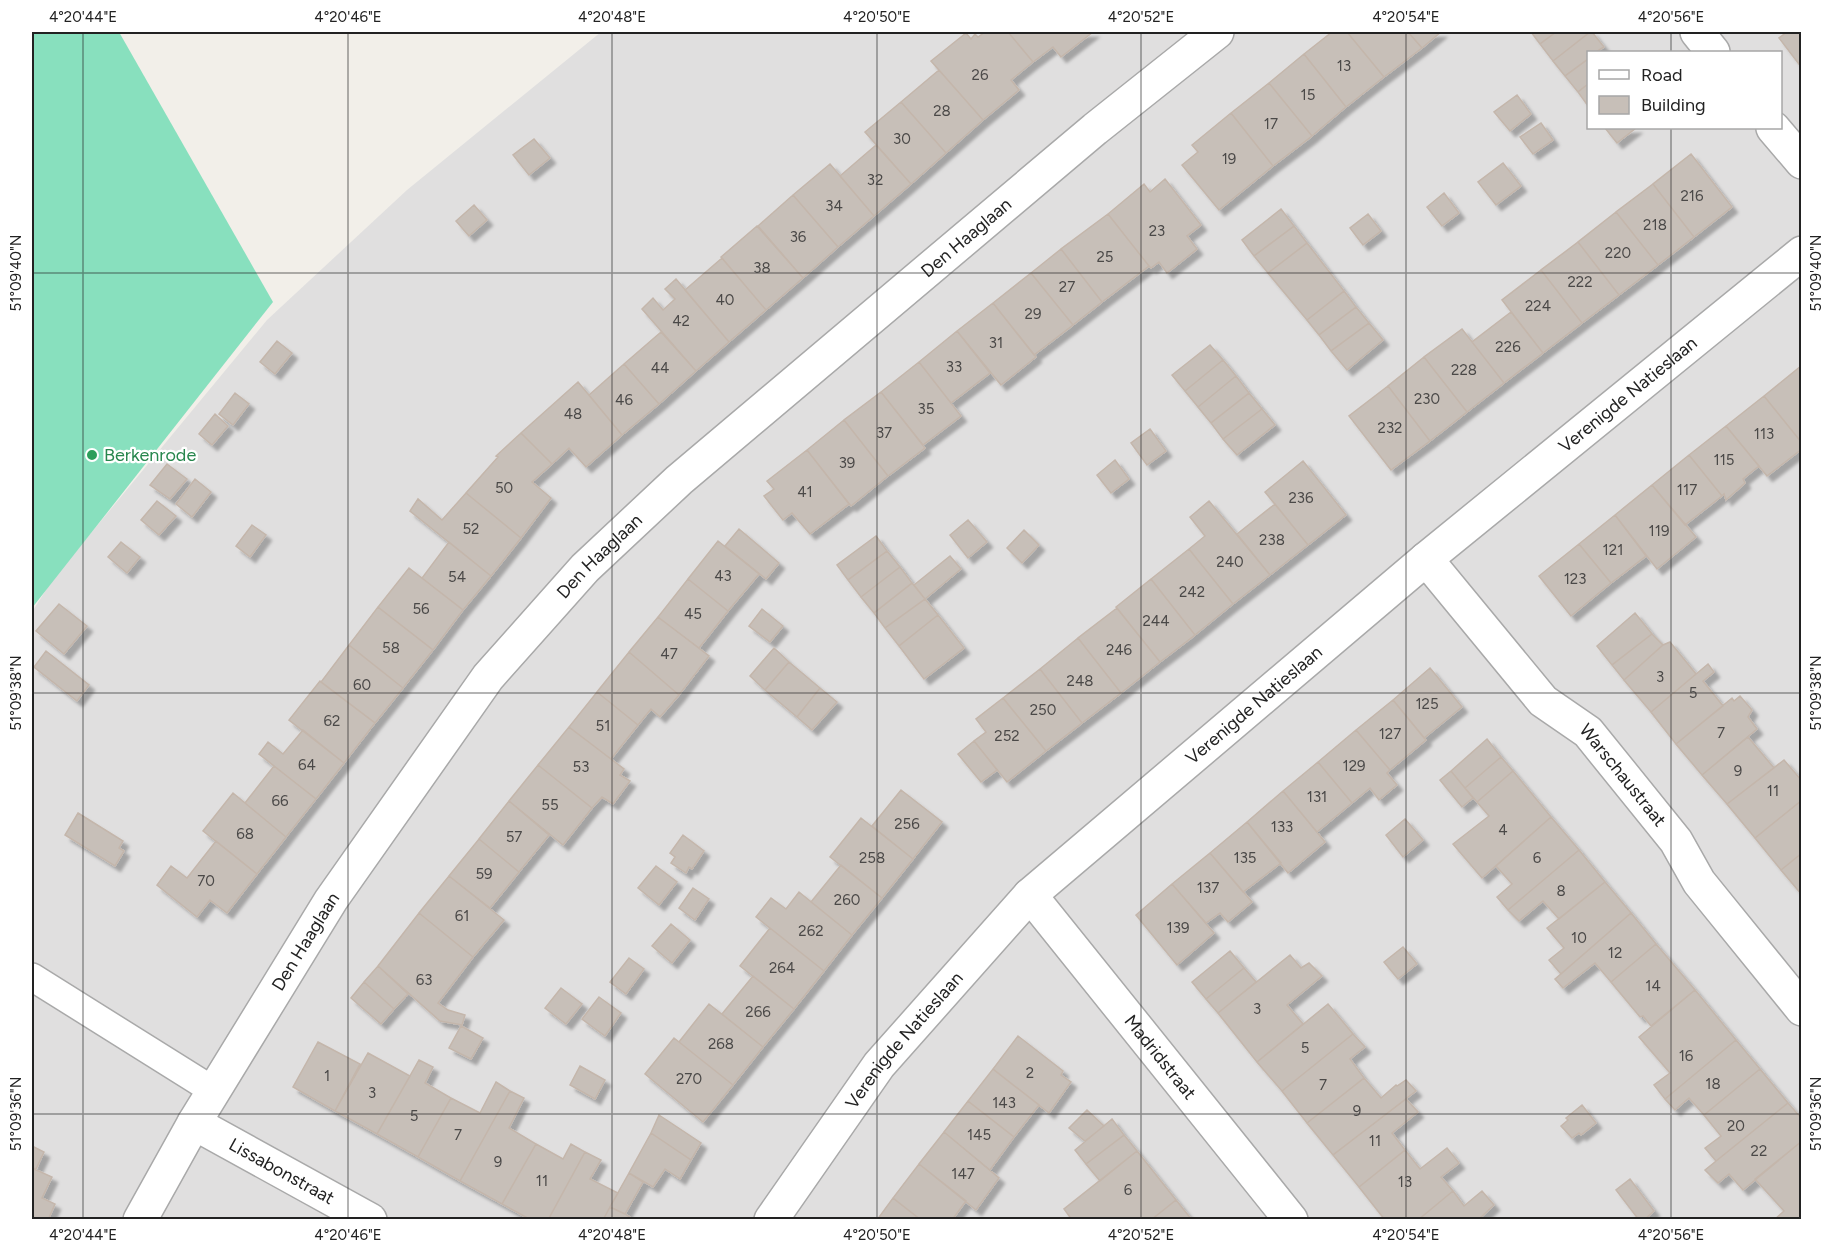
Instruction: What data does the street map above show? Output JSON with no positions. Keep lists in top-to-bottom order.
{
  "streets": {
    "street": [
      "Den Haaglaan",
      "Verenigde Natieslaan",
      "Warschaustraat",
      "Madridstraat",
      "Lissabonstraat"
    ]
  },
  "crossings": [
    ["Den Haaglaan", "Lissabonstraat"],
    ["Verenigde Natieslaan", "Warschaustraat"],
    ["Verenigde Natieslaan", "Madridstraat"]
  ],
  "places": ["Berkenrode"],
  "house_numbers": [
    "13",
    "26",
    "15",
    "28",
    "17",
    "30",
    "19",
    "32",
    "216",
    "34",
    "218",
    "23",
    "36",
    "220",
    "25",
    "38",
    "222",
    "27",
    "40",
    "224",
    "29",
    "42",
    "31",
    "226",
    "33",
    "44",
    "228",
    "230",
    "46",
    "35",
    "48",
    "232",
    "37",
    "113",
    "115",
    "39",
    "50",
    "117",
    "41",
    "236",
    "52",
    "119",
    "238",
    "121",
    "240",
    "43",
    "54",
    "123",
    "242",
    "56",
    "45",
    "244",
    "58",
    "246",
    "47",
    "3",
    "248",
    "60",
    "5",
    "125",
    "250",
    "62",
    "51",
    "7",
    "127",
    "252",
    "64",
    "129",
    "53",
    "9",
    "11",
    "131",
    "66",
    "55",
    "256",
    "133",
    "4",
    "68",
    "57",
    "258",
    "135",
    "6",
    "59",
    "70",
    "137",
    "8",
    "260",
    "61",
    "139",
    "262",
    "10",
    "12",
    "264",
    "63",
    "14",
    "3",
    "266",
    "268",
    "5",
    "16",
    "2",
    "1",
    "270",
    "18",
    "7",
    "3",
    "143",
    "9",
    "5",
    "20",
    "7",
    "145",
    "11",
    "22",
    "9",
    "147",
    "11",
    "13",
    "6"
  ],
  "legend": ["Road", "Building"],
  "coordinates": [
    "4°20'44\"E",
    "4°20'46\"E",
    "4°20'48\"E",
    "4°20'50\"E",
    "4°20'52\"E",
    "4°20'54\"E",
    "4°20'56\"E",
    "51°09'40\"N",
    "51°09'38\"N",
    "51°09'36\"N"
  ]
}
